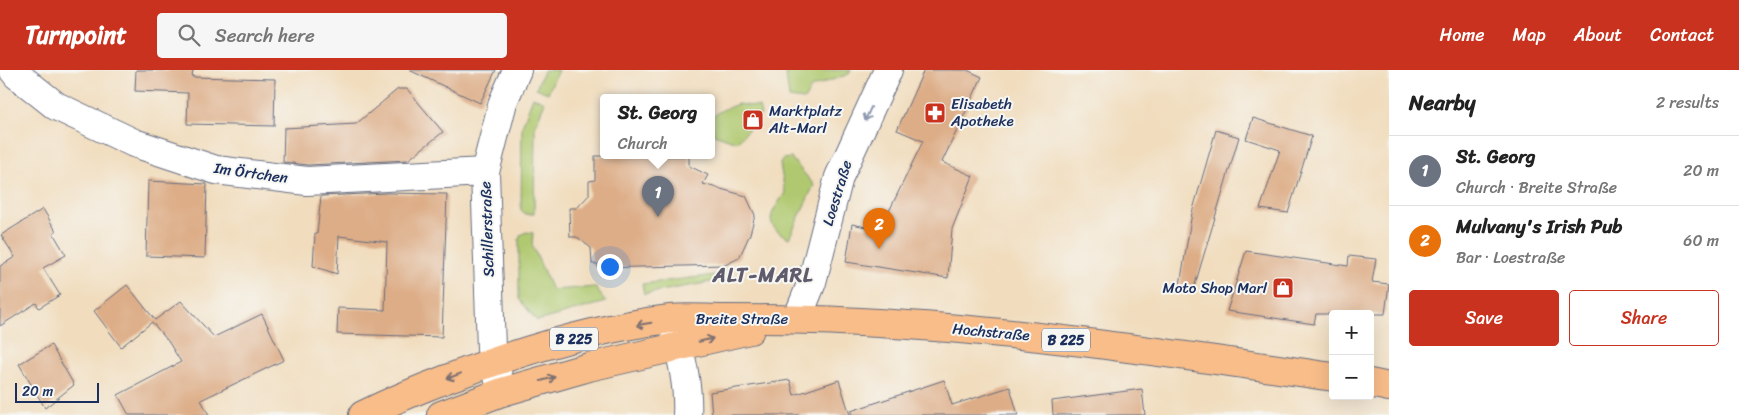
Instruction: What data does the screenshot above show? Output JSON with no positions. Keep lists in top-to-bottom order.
{
  "streets": {
    "main road": ["Breite Straße", "Hochstraße", "B 225"],
    "street": ["Im Örtchen", "Loestraße", "Schillerstraße"]
  },
  "crossings": [
    ["Im Örtchen", "Schillerstraße"],
    ["Loestraße", "Breite Straße"],
    ["Loestraße", "Hochstraße"],
    ["Schillerstraße", "Breite Straße"],
    ["Breite Straße", "Hochstraße"]
  ],
  "one_way": ["Loestraße"],
  "districts": ["ALT-MARL"],
  "places": {
    "pharmacy": ["Elisabeth Apotheke"],
    "shop": ["Marktplatz Alt-Marl", "Moto Shop Marl"]
  },
  "scale_bar": "20 m",
  "page": {
    "header": "Turnpoint",
    "search": "Search here",
    "nav": [
      "Home",
      "Map",
      "About",
      "Contact"
    ],
    "heading": ["Nearby", "2 results"],
    "popup": ["St. Georg", "Church"],
    "list": [
      {
        "mark": "1",
        "name": "St. Georg",
        "note": "Church · Breite Straße",
        "value": "20 m"
      },
      {
        "mark": "2",
        "name": "Mulvany's Irish Pub",
        "note": "Bar · Loestraße",
        "value": "60 m"
      }
    ],
    "pins": ["1", "2"],
    "buttons": ["Save", "Share"],
    "map_buttons": ["+", "−"],
    "scale": "20 m"
  }
}
